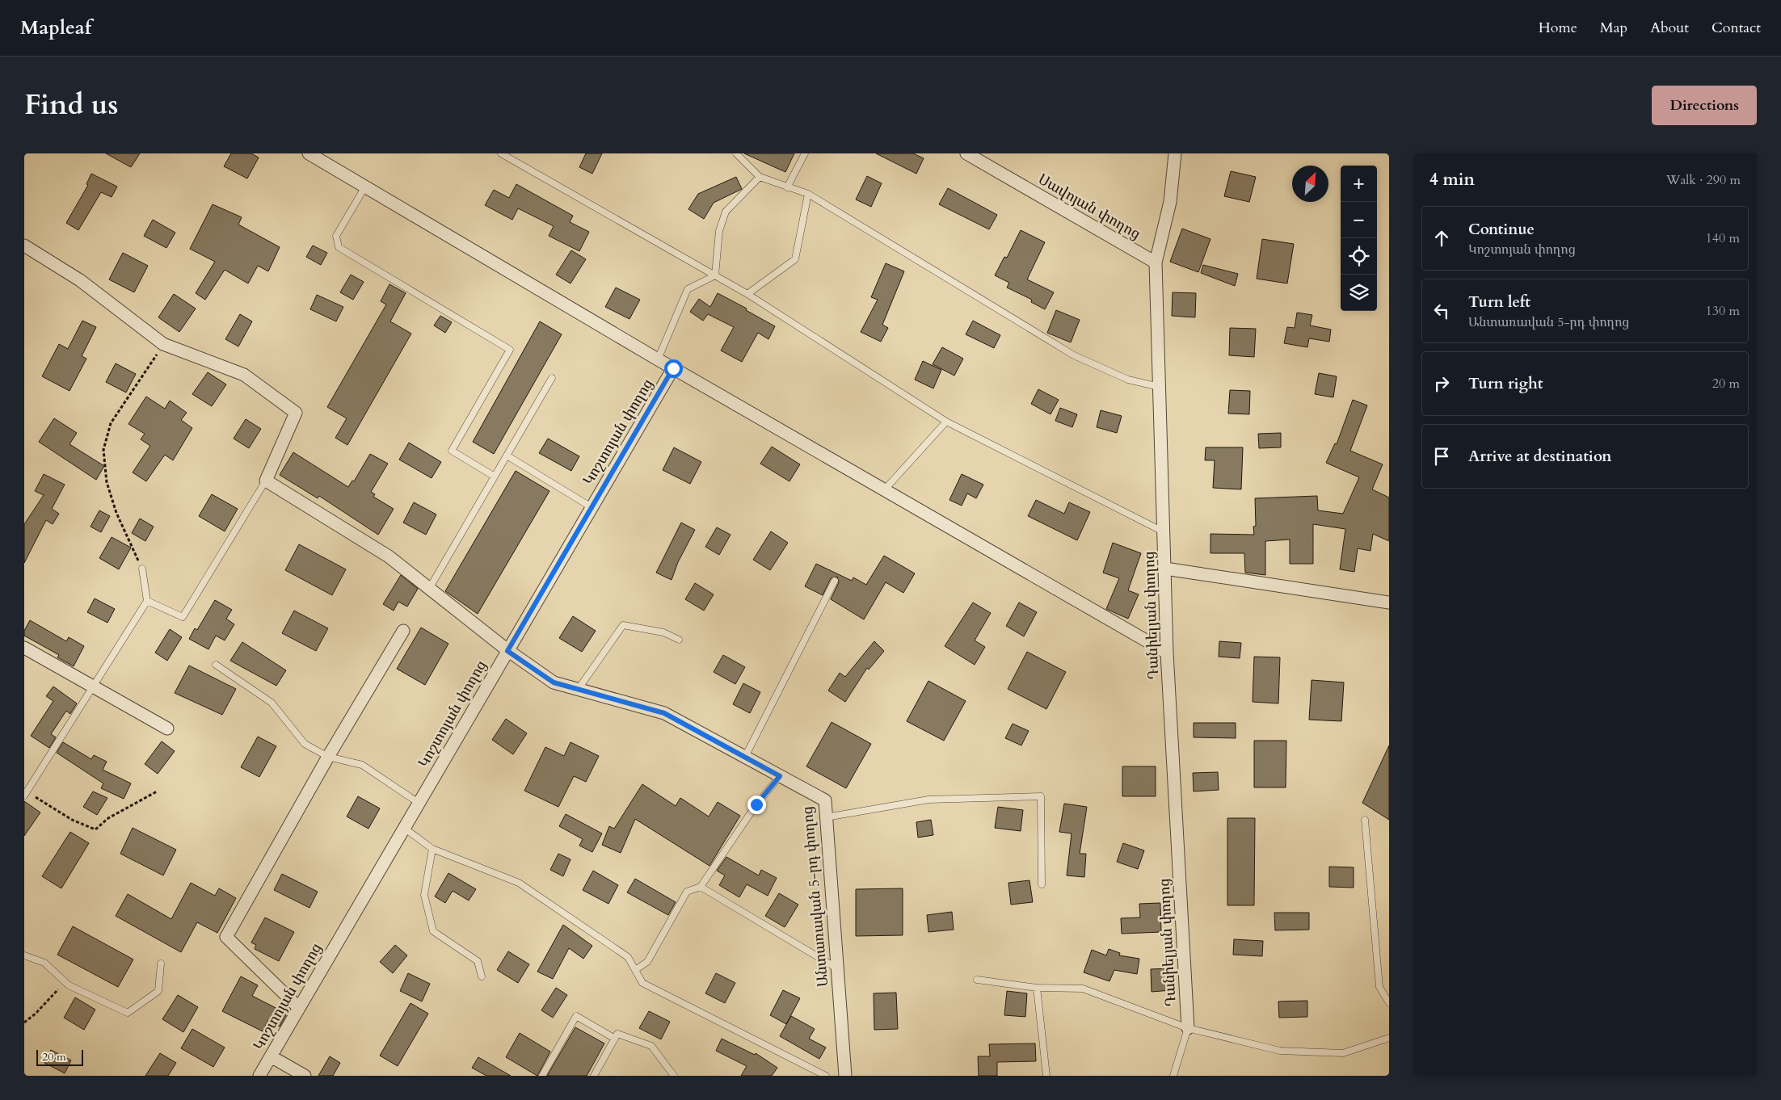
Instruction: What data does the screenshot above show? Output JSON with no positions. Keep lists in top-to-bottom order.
{
  "streets": {
    "street": [
      "Սավոյան փողոց",
      "Կոշտոյան փողոց",
      "Դանիելյան փողոց",
      "Անտառավան 5-րդ փողոց"
    ]
  },
  "crossings": [
    ["Սավոյան փողոց", "Դանիելյան փողոց"],
    ["Կոշտոյան փողոց", "Անտառավան 5-րդ փողոց"]
  ],
  "scale_bar": "20 m",
  "north": "top right",
  "page": {
    "header": "Mapleaf",
    "nav": [
      "Home",
      "Map",
      "About",
      "Contact"
    ],
    "title": "Find us",
    "buttons": "Directions",
    "heading": ["4 min", "Walk · 290 m"],
    "map_buttons": ["+", "−"],
    "list": [
      ["Continue", "Կոշտոյան փողոց", "140 m"],
      ["Turn left", "Անտառավան 5-րդ փողոց", "130 m"],
      ["Turn right", "20 m"],
      "Arrive at destination"
    ],
    "scale": "20 m"
  }
}
